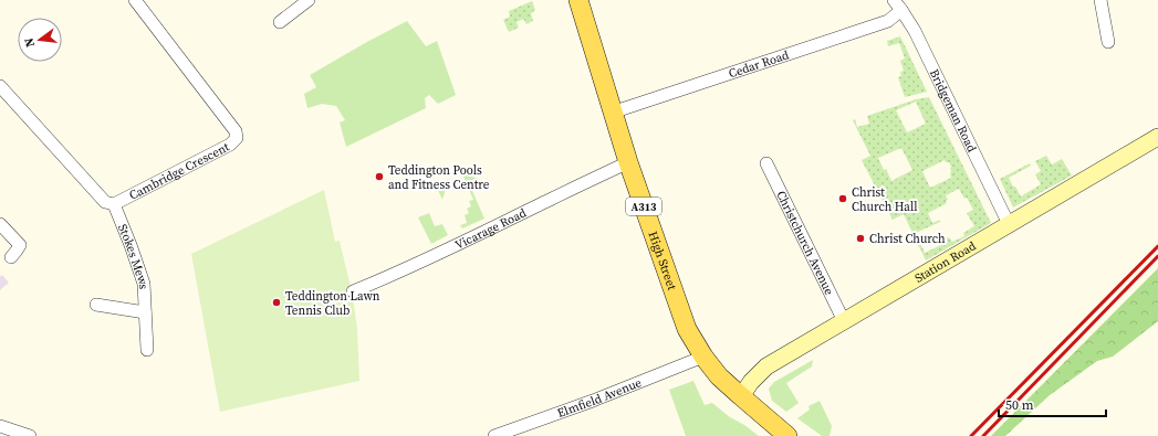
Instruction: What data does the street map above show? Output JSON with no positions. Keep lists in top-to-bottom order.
{
  "streets": {
    "main road": ["A313", "High Street", "Station Road"],
    "street": [
      "Cedar Road",
      "Bridgeman Road",
      "Cambridge Crescent",
      "Vicarage Road",
      "Christchurch Avenue",
      "Stokes Mews",
      "Elmfield Avenue"
    ]
  },
  "crossings": [
    ["Cedar Road", "Bridgeman Road"],
    ["Cedar Road", "High Street"],
    ["Bridgeman Road", "Station Road"],
    ["Cambridge Crescent", "Stokes Mews"],
    ["Vicarage Road", "High Street"],
    ["Christchurch Avenue", "Station Road"],
    ["High Street", "Station Road"],
    ["High Street", "Elmfield Avenue"]
  ],
  "places": [
    "Teddington Pools and Fitness Centre",
    "Christ Church Hall",
    "Christ Church",
    "Teddington Lawn Tennis Club"
  ],
  "scale_bar": "50 m",
  "north": "left"
}
